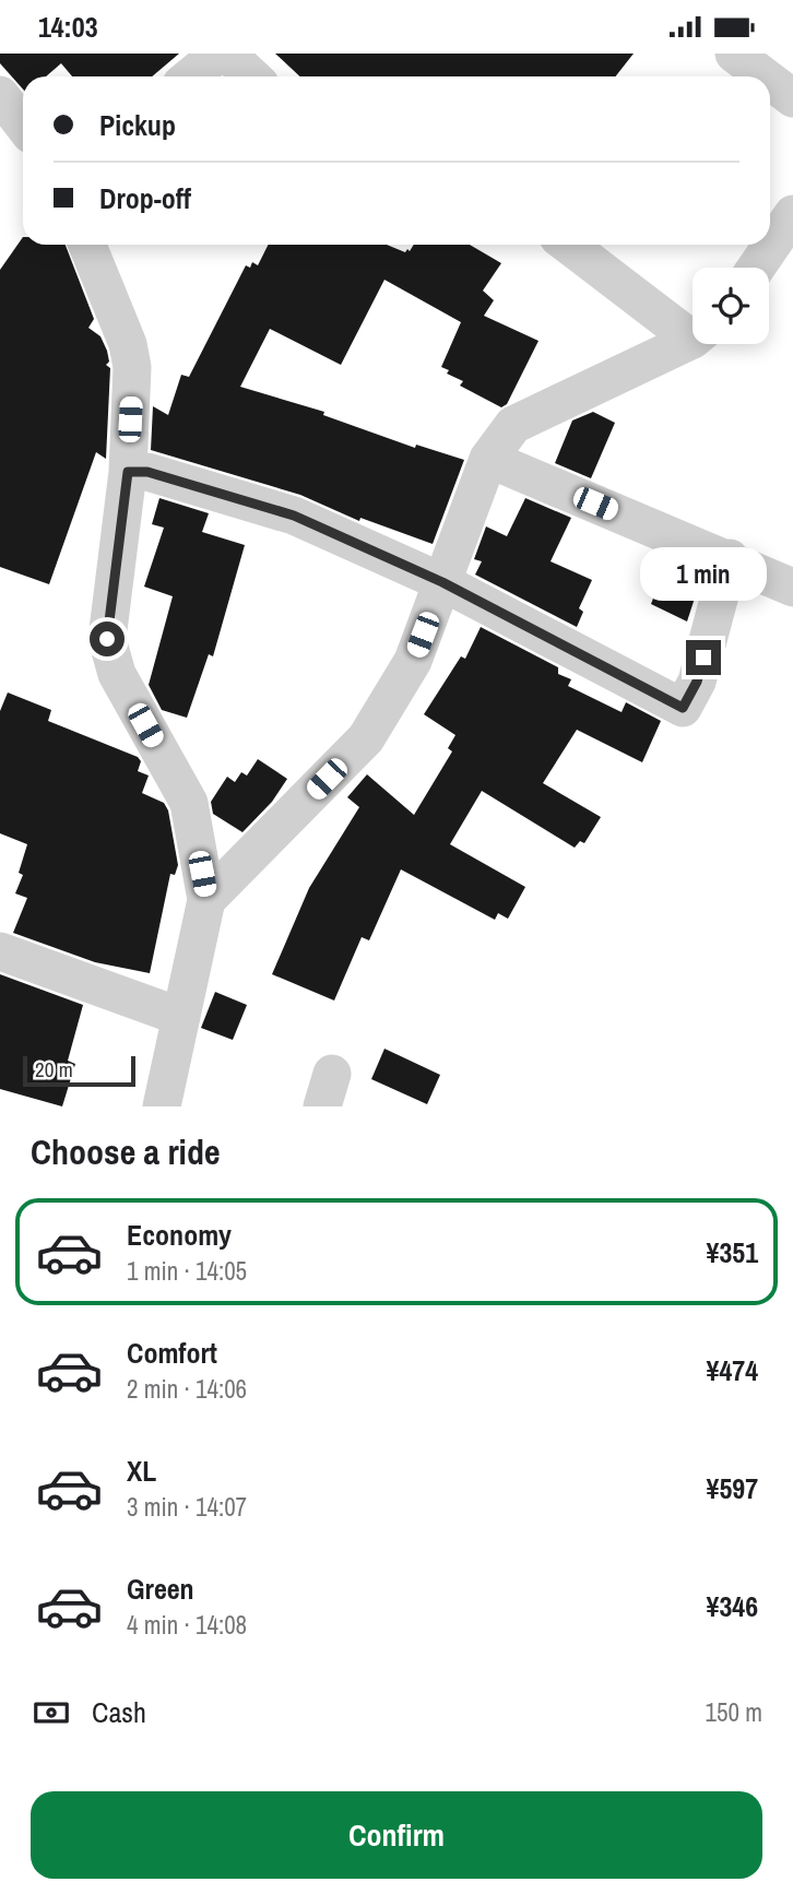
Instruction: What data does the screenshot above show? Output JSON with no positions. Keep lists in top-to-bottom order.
{
  "scale_bar": "20 m",
  "page": {
    "status": "14:03",
    "banner": ["Pickup", "Drop-off"],
    "bubble": "1 min",
    "scale": "20 m",
    "heading": "Choose a ride",
    "list": [
      {
        "name": "Economy",
        "note": "1 min · 14:05",
        "value": "¥351"
      },
      {
        "name": "Comfort",
        "note": "2 min · 14:06",
        "value": "¥474"
      },
      {
        "name": "XL",
        "note": "3 min · 14:07",
        "value": "¥597"
      },
      {
        "name": "Green",
        "note": "4 min · 14:08",
        "value": "¥346"
      }
    ],
    "pay": ["Cash", "150 m"],
    "buttons": "Confirm"
  }
}
